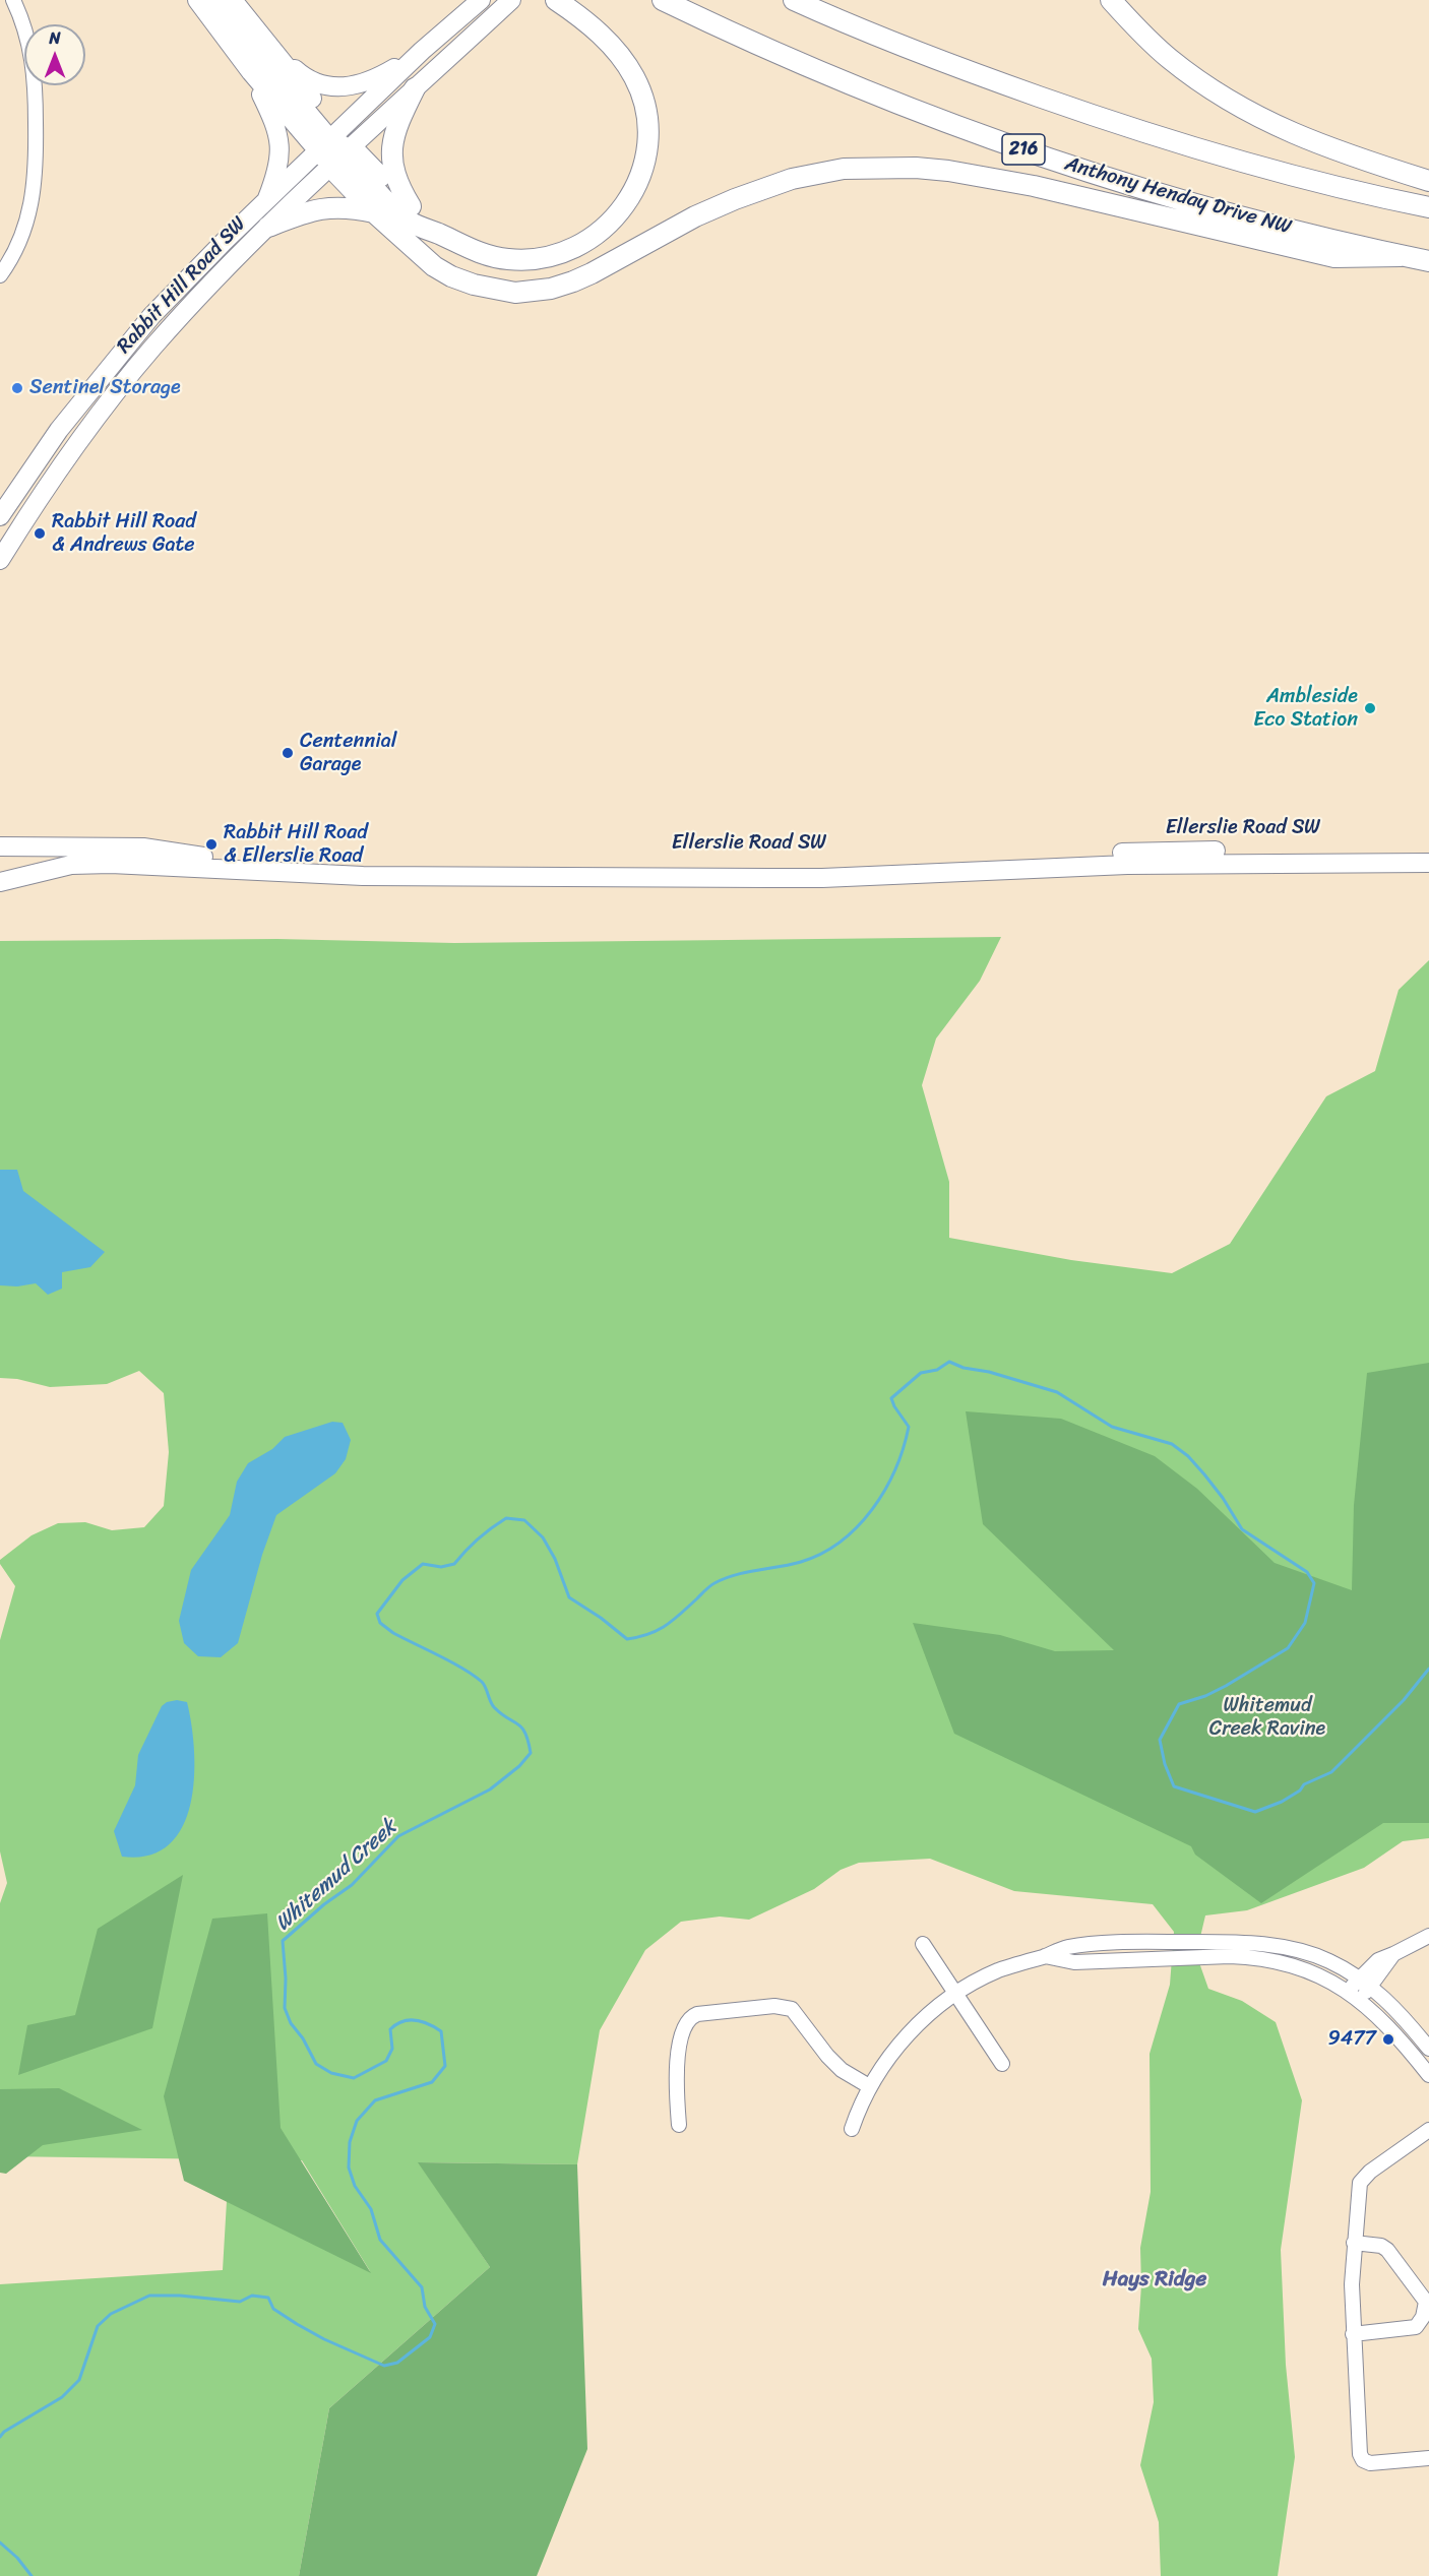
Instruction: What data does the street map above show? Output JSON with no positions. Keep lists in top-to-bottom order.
{
  "streets": {
    "highway": ["216", "Anthony Henday Drive NW"],
    "main road": ["Rabbit Hill Road SW", "Ellerslie Road SW"]
  },
  "districts": ["Hays Ridge"],
  "water": ["Whitemud Creek"],
  "parks": ["Whitemud Creek Ravine"],
  "places": [
    "Sentinel Storage",
    "Rabbit Hill Road & Andrews Gate",
    "Ambleside Eco Station",
    "Centennial Garage",
    "Rabbit Hill Road & Ellerslie Road",
    "9477"
  ],
  "north": "top"
}
